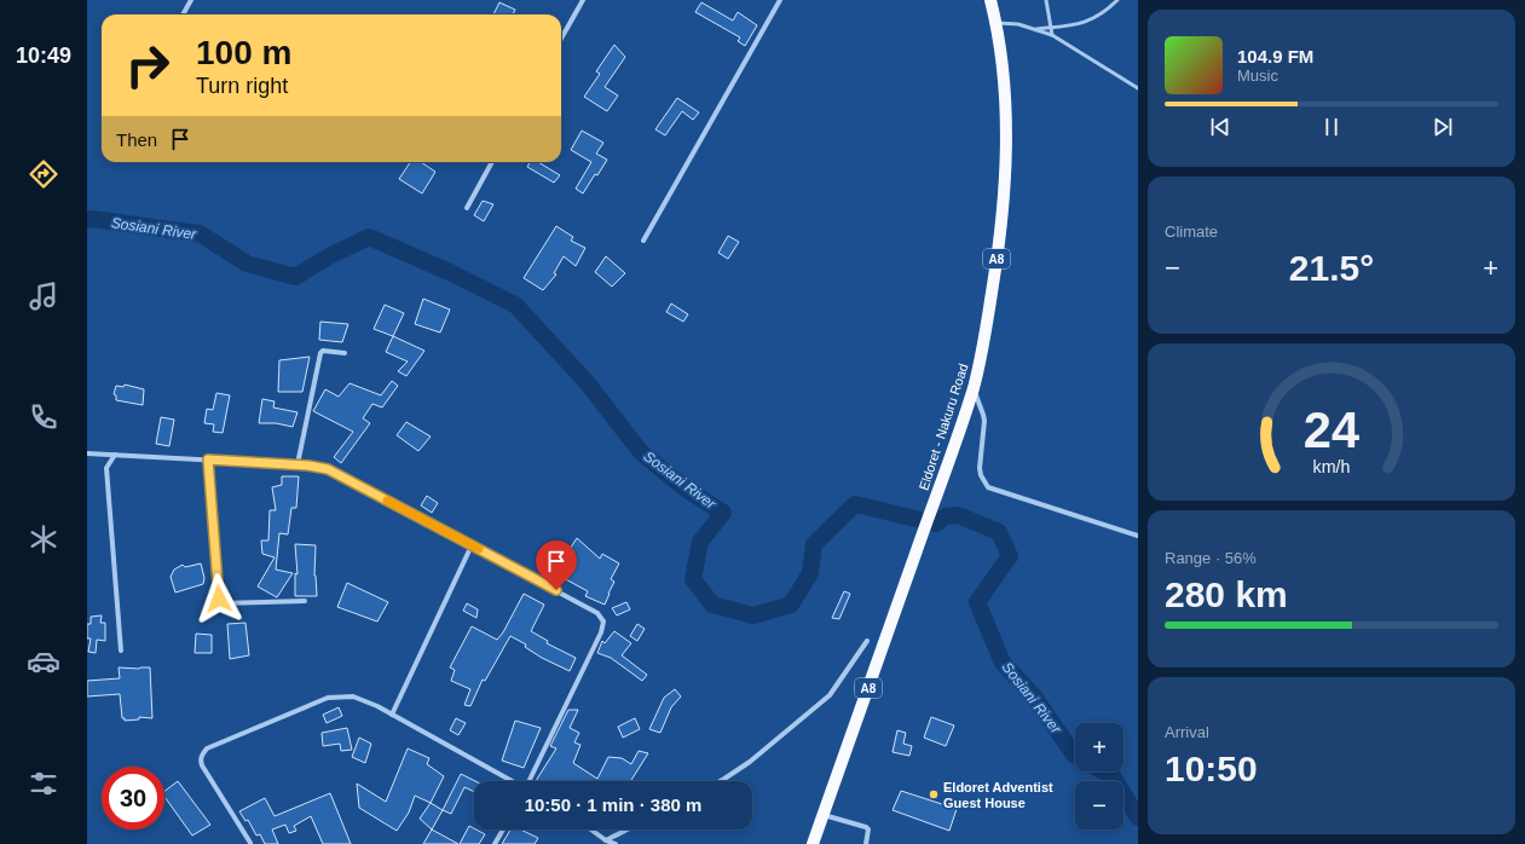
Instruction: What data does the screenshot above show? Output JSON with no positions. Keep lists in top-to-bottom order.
{
  "streets": {
    "highway": ["A8", "Eldoret - Nakuru Road"]
  },
  "water": ["Sosiani River"],
  "places": ["Eldoret Adventist Guest House"],
  "page": {
    "tabs": "10:49",
    "turn": ["100 m", "Turn right"],
    "song": ["104.9 FM", "Music"],
    "then": "Then",
    "tile": [
      "Climate",
      ["Range · 56%", "280 km"],
      ["Arrival", "10:50"]
    ],
    "heat": ["−", "21.5°", "+"],
    "map_buttons": ["+", "−"],
    "limit": "30",
    "trip": "10:50 · 1 min · 380 m",
    "gauge": ["24", "km/h"]
  }
}
